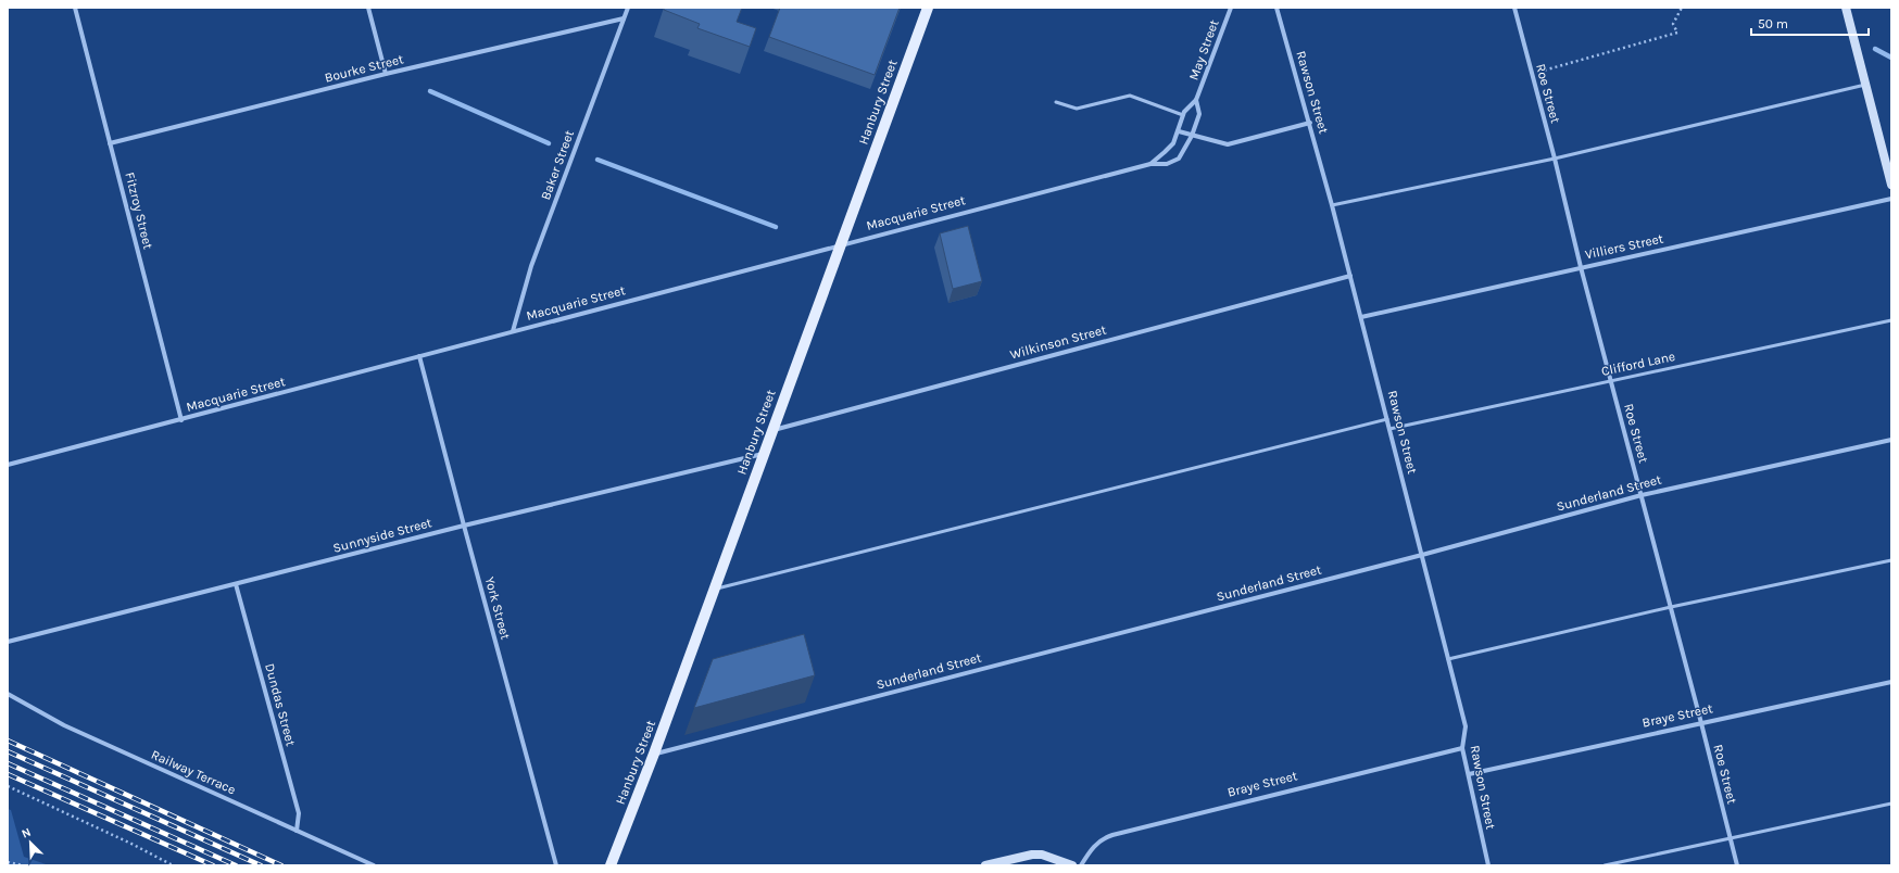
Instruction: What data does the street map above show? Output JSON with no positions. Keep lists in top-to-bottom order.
{
  "streets": {
    "main road": ["Hanbury Street"],
    "street": [
      "May Street",
      "Bourke Street",
      "Rawson Street",
      "Roe Street",
      "Baker Street",
      "Fitzroy Street",
      "Macquarie Street",
      "Villiers Street",
      "Wilkinson Street",
      "Sunderland Street",
      "Sunnyside Street",
      "York Street",
      "Dundas Street",
      "Braye Street",
      "Railway Terrace"
    ],
    "lane": ["Clifford Lane"]
  },
  "crossings": [
    ["May Street", "Macquarie Street"],
    ["Bourke Street", "Baker Street"],
    ["Bourke Street", "Fitzroy Street"],
    ["Rawson Street", "Villiers Street"],
    ["Rawson Street", "Wilkinson Street"],
    ["Rawson Street", "Clifford Lane"],
    ["Rawson Street", "Sunderland Street"],
    ["Rawson Street", "Braye Street"],
    ["Roe Street", "Villiers Street"],
    ["Roe Street", "Clifford Lane"],
    ["Roe Street", "Sunderland Street"],
    ["Roe Street", "Braye Street"],
    ["Hanbury Street", "Macquarie Street"],
    ["Hanbury Street", "Wilkinson Street"],
    ["Hanbury Street", "Sunderland Street"],
    ["Hanbury Street", "Sunnyside Street"],
    ["Baker Street", "Macquarie Street"],
    ["Fitzroy Street", "Macquarie Street"],
    ["Macquarie Street", "York Street"],
    ["Sunnyside Street", "York Street"],
    ["Sunnyside Street", "Dundas Street"],
    ["Dundas Street", "Railway Terrace"]
  ],
  "scale_bar": "50 m",
  "north": "top left"
}
